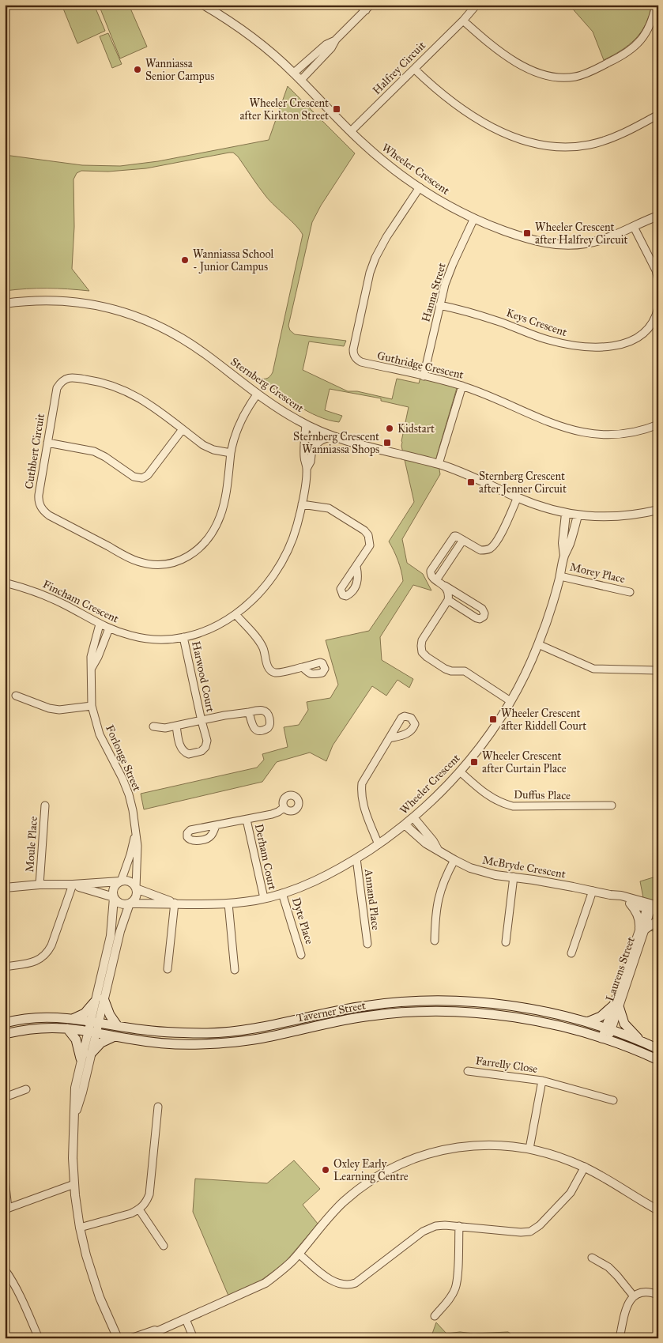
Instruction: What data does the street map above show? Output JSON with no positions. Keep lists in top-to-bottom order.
{
  "streets": {
    "main road": ["Taverner Street"],
    "street": [
      "Halfrey Circuit",
      "Wheeler Crescent",
      "Hanna Street",
      "Keys Crescent",
      "Guthridge Crescent",
      "Sternberg Crescent",
      "Cuthbert Circuit",
      "Morey Place",
      "Fincham Crescent",
      "Harwood Court",
      "Forlonge Street",
      "Duffus Place",
      "Moule Place",
      "Derham Court",
      "McBryde Crescent",
      "Annand Place",
      "Dyte Place",
      "Laurens Street",
      "Farrelly Close"
    ]
  },
  "crossings": [
    ["Halfrey Circuit", "Wheeler Crescent"],
    ["Wheeler Crescent", "Hanna Street"],
    ["Wheeler Crescent", "Guthridge Crescent"],
    ["Wheeler Crescent", "Sternberg Crescent"],
    ["Wheeler Crescent", "Morey Place"],
    ["Wheeler Crescent", "Forlonge Street"],
    ["Wheeler Crescent", "Duffus Place"],
    ["Wheeler Crescent", "Derham Court"],
    ["Wheeler Crescent", "McBryde Crescent"],
    ["Wheeler Crescent", "Annand Place"],
    ["Wheeler Crescent", "Dyte Place"],
    ["Hanna Street", "Keys Crescent"],
    ["Hanna Street", "Guthridge Crescent"],
    ["Sternberg Crescent", "Cuthbert Circuit"],
    ["Sternberg Crescent", "Fincham Crescent"],
    ["Fincham Crescent", "Harwood Court"],
    ["Fincham Crescent", "Forlonge Street"],
    ["McBryde Crescent", "Laurens Street"],
    ["Laurens Street", "Taverner Street"]
  ],
  "places": {
    "other": [
      "Wanniassa Senior Campus",
      "Wanniassa School - Junior Campus",
      "Kidstart",
      "Oxley Early Learning Centre"
    ],
    "transit": [
      "Wheeler Crescent after Kirkton Street",
      "Wheeler Crescent after Halfrey Circuit",
      "Sternberg Crescent Wanniassa Shops",
      "Sternberg Crescent after Jenner Circuit",
      "Wheeler Crescent after Riddell Court",
      "Wheeler Crescent after Curtain Place"
    ]
  }
}
